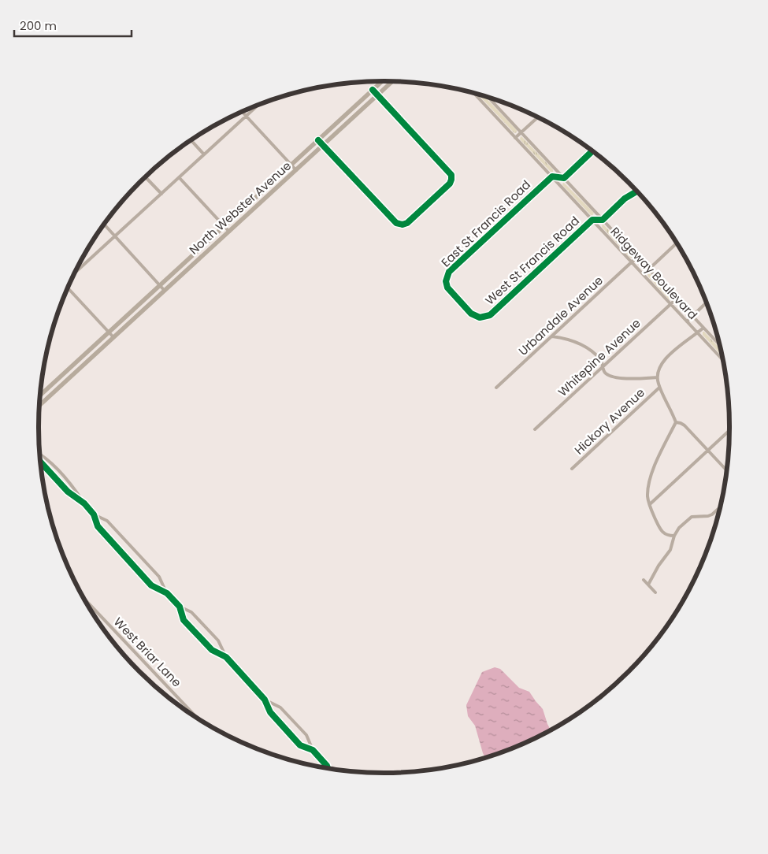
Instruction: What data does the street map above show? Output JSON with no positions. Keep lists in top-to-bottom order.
{
  "streets": {
    "main road": ["North Webster Avenue"],
    "street": [
      "East St Francis Road",
      "West St Francis Road",
      "Ridgeway Boulevard",
      "Urbandale Avenue",
      "Whitepine Avenue",
      "Hickory Avenue",
      "West Briar Lane"
    ]
  },
  "crossings": [
    ["East St Francis Road", "West St Francis Road"],
    ["East St Francis Road", "Ridgeway Boulevard"],
    ["West St Francis Road", "Ridgeway Boulevard"],
    ["Ridgeway Boulevard", "Urbandale Avenue"],
    ["Ridgeway Boulevard", "Whitepine Avenue"]
  ],
  "scale_bar": "200 m"
}
